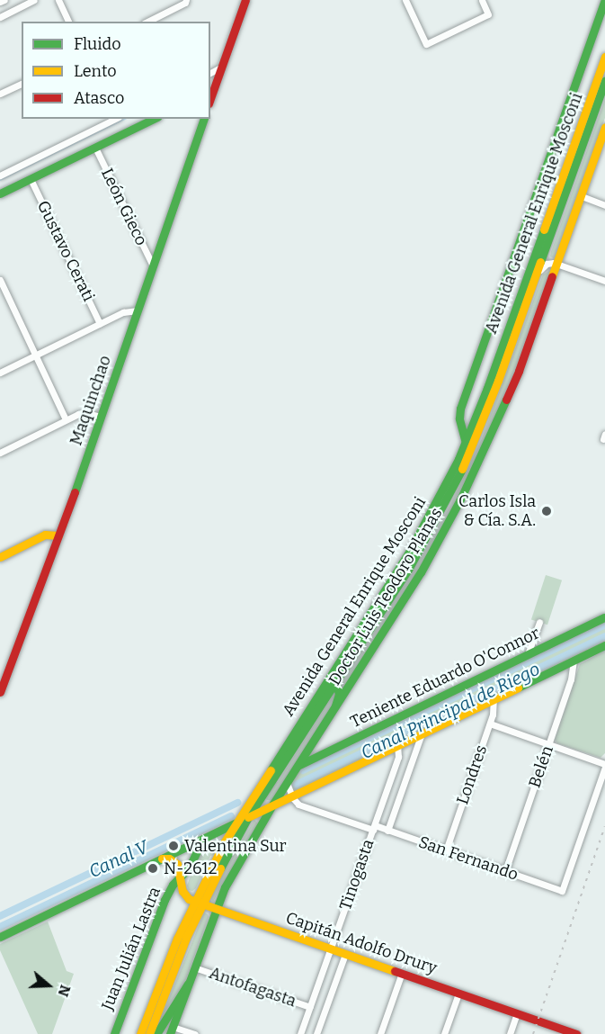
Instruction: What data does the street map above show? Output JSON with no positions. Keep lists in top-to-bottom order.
{
  "streets": {
    "main road": [
      "Avenida General Enrique Mosconi",
      "Maquinchao",
      "Doctor Luis Teodoro Planas",
      "Teniente Eduardo O'Connor",
      "Capitán Adolfo Drury",
      "Juan Julián Lastra"
    ],
    "street": [
      "León Gieco",
      "Gustavo Cerati",
      "Belén",
      "Londres",
      "San Fernando",
      "Tinogasta",
      "Antofagasta"
    ]
  },
  "crossings": [
    ["León Gieco", "Maquinchao"],
    ["Avenida General Enrique Mosconi", "Capitán Adolfo Drury"],
    ["Doctor Luis Teodoro Planas", "Teniente Eduardo O'Connor"],
    ["Doctor Luis Teodoro Planas", "Capitán Adolfo Drury"],
    ["Doctor Luis Teodoro Planas", "Antofagasta"],
    ["Belén", "San Fernando"],
    ["Londres", "San Fernando"],
    ["San Fernando", "Tinogasta"],
    ["Tinogasta", "Capitán Adolfo Drury"],
    ["Tinogasta", "Antofagasta"]
  ],
  "water": ["Canal Principal de Riego", "Canal V"],
  "places": ["Carlos Isla & Cía. S.A.", "Valentina Sur", "N-2612"],
  "legend": ["Fluido", "Lento", "Atasco"],
  "north": "right"
}
